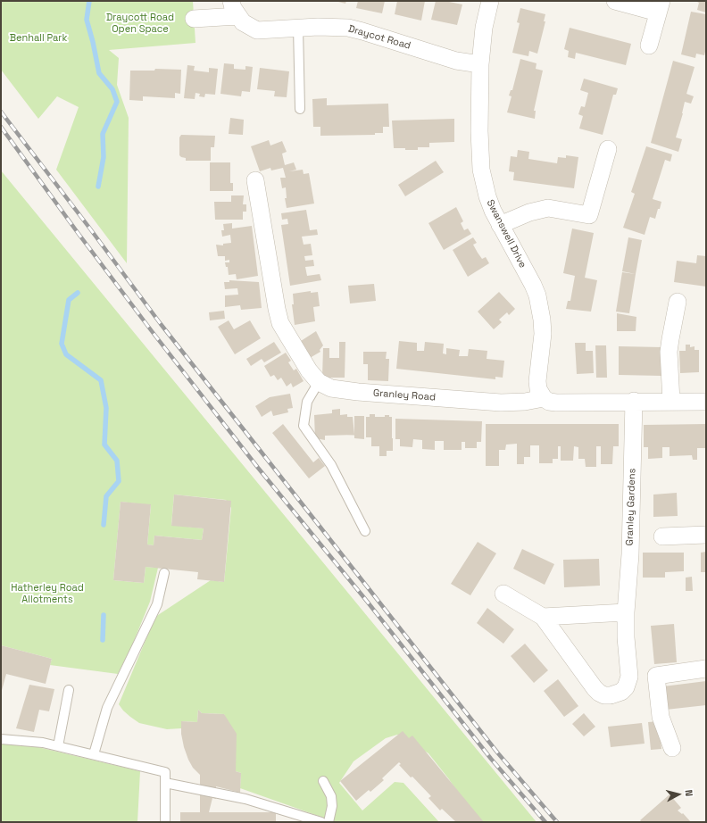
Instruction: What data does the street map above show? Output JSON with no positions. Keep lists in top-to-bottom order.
{
  "streets": {
    "street": [
      "Draycot Road",
      "Swanswell Drive",
      "Granley Road",
      "Granley Gardens"
    ]
  },
  "crossings": [
    ["Draycot Road", "Swanswell Drive"],
    ["Swanswell Drive", "Granley Road"],
    ["Granley Road", "Granley Gardens"]
  ],
  "parks": ["Draycott Road Open Space", "Benhall Park", "Hatherley Road Allotments"],
  "north": "right"
}
